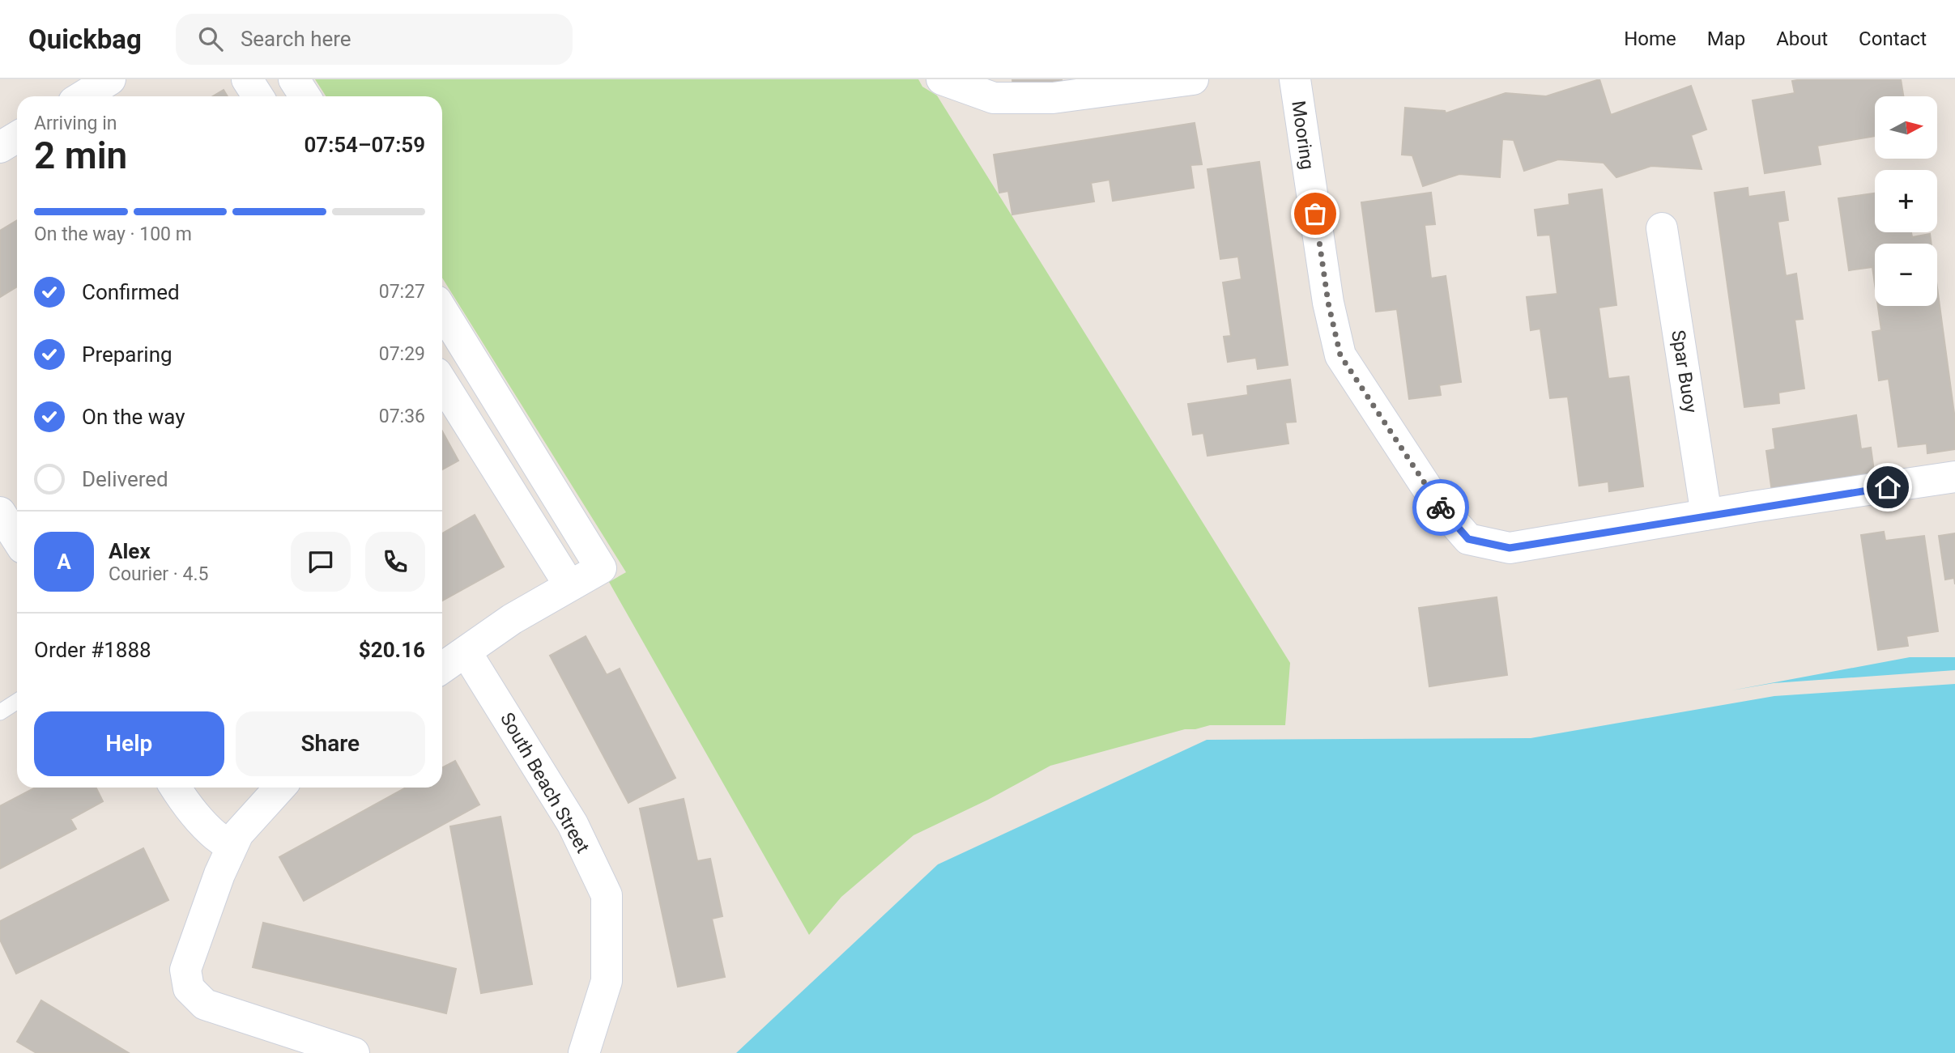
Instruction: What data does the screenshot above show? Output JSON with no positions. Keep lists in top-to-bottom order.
{
  "streets": {
    "street": ["Mooring", "Spar Buoy", "South Beach Street"]
  },
  "crossings": [
    ["Mooring", "Spar Buoy"]
  ],
  "north": "right",
  "page": {
    "header": "Quickbag",
    "search": "Search here",
    "nav": [
      "Home",
      "Map",
      "About",
      "Contact"
    ],
    "map_buttons": ["+", "−"],
    "heading": ["2 min", "Arriving in", "07:54–07:59"],
    "panel": [
      "Alex",
      "Courier · 4.5",
      "Order #1888",
      "$20.16"
    ],
    "bar": "On the way · 100 m",
    "list": [
      ["Confirmed", "07:27"],
      ["Preparing", "07:29"],
      ["On the way", "07:36"],
      "Delivered"
    ],
    "round": "A",
    "buttons": ["Help", "Share"]
  }
}
